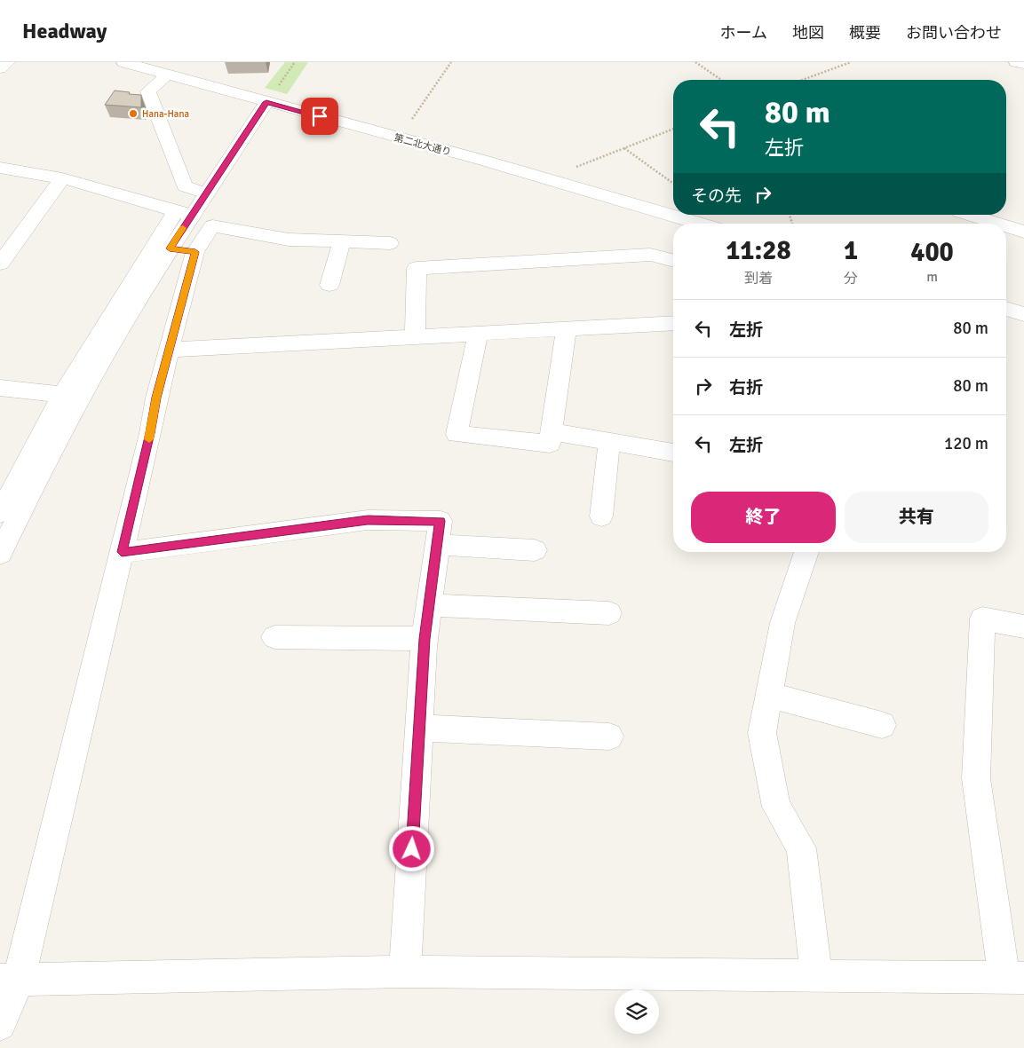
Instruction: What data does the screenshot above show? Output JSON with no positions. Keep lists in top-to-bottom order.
{
  "streets": {
    "street": ["第二北大通り"]
  },
  "places": ["Hana-Hana"],
  "page": {
    "header": "Headway",
    "nav": [
      "ホーム",
      "地図",
      "概要",
      "お問い合わせ"
    ],
    "turn": ["80 m", "左折"],
    "then": "その先",
    "eta": [
      "11:28",
      "到着",
      "1",
      "分",
      "400",
      "m"
    ],
    "list": [
      {
        "name": "左折",
        "value": "80 m"
      },
      {
        "name": "右折",
        "value": "80 m"
      },
      {
        "name": "左折",
        "value": "120 m"
      }
    ],
    "buttons": ["終了", "共有"]
  }
}
